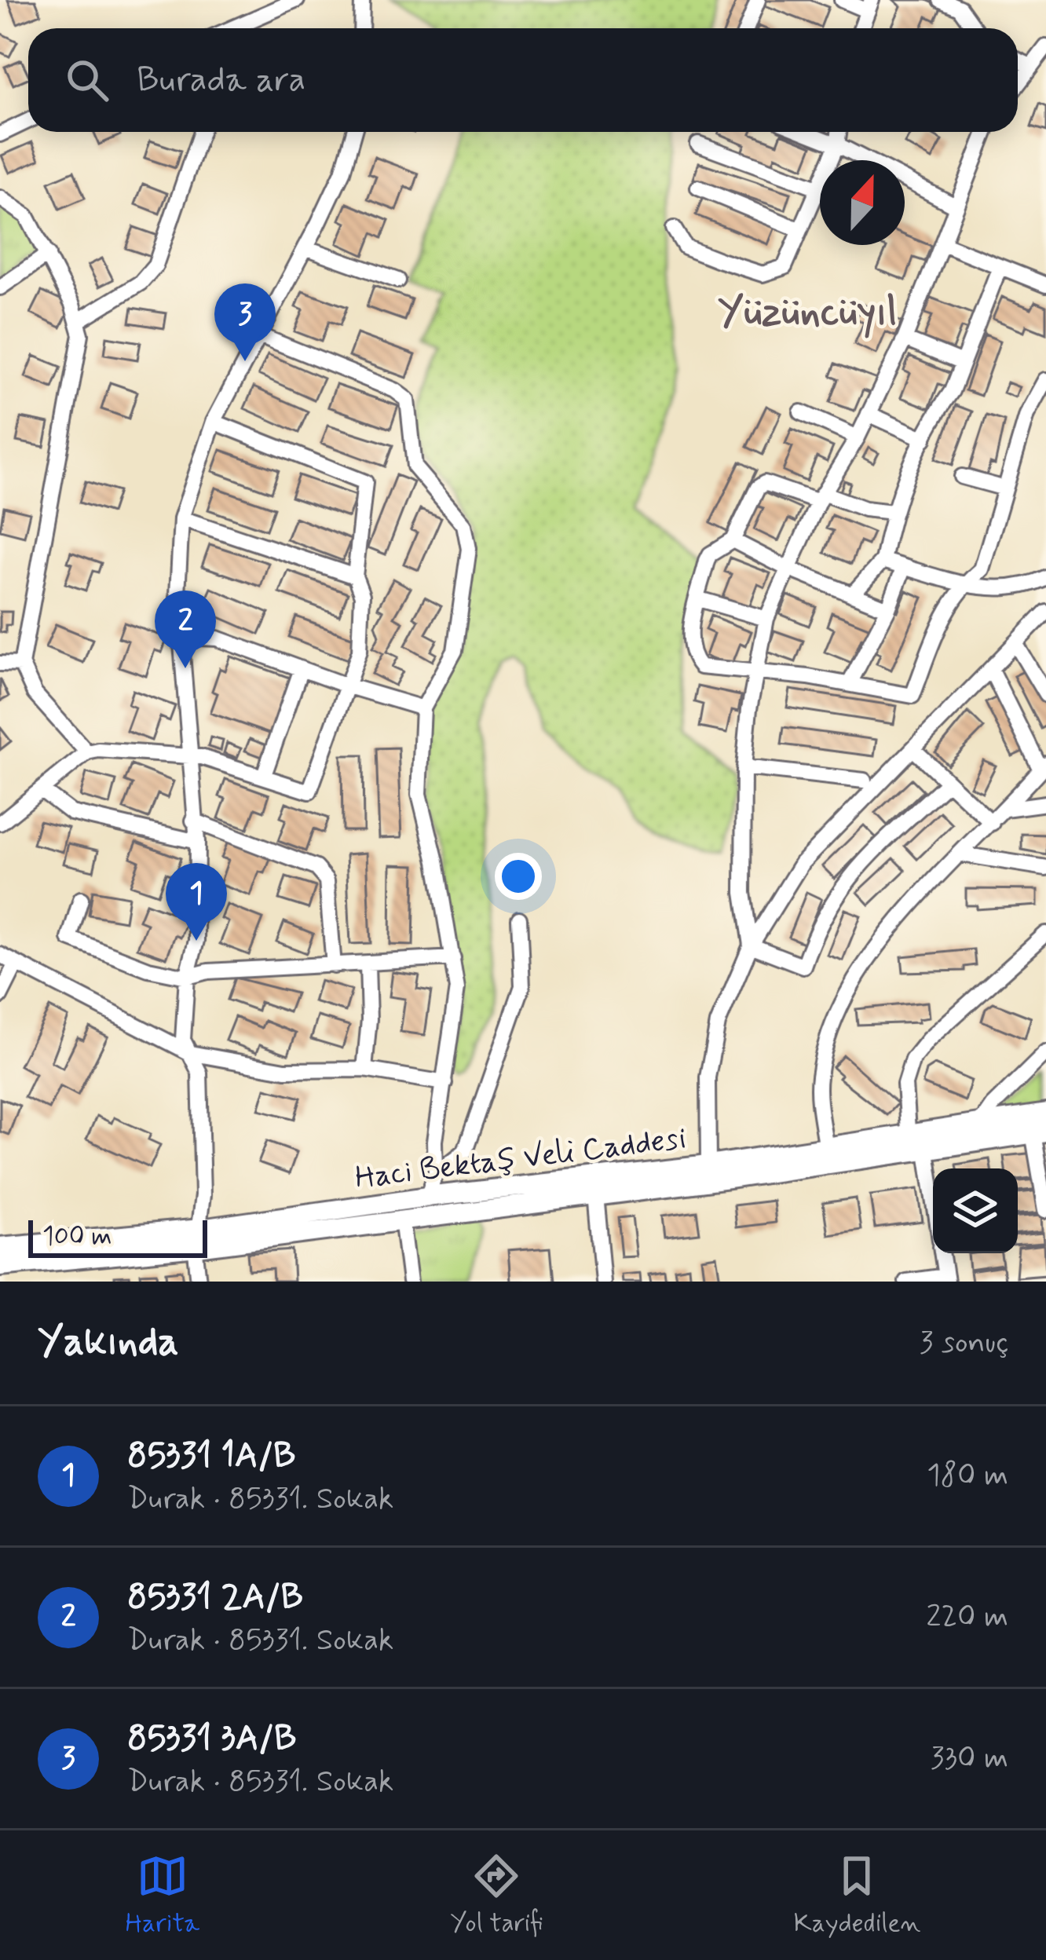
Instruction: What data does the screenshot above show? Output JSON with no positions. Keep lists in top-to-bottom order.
{
  "streets": {
    "main road": ["Haci Bektaş Veli Caddesi"]
  },
  "districts": ["Yüzüncüyıl"],
  "scale_bar": "100 m",
  "north": "top",
  "page": {
    "search": "Burada ara",
    "pins": ["3", "2", "1"],
    "scale": "100 m",
    "heading": ["Yakında", "3 sonuç"],
    "list": [
      {
        "mark": "1",
        "name": "85331 1A/B",
        "note": "Durak · 85331. Sokak",
        "value": "180 m"
      },
      {
        "mark": "2",
        "name": "85331 2A/B",
        "note": "Durak · 85331. Sokak",
        "value": "220 m"
      },
      {
        "mark": "3",
        "name": "85331 3A/B",
        "note": "Durak · 85331. Sokak",
        "value": "330 m"
      }
    ],
    "nav": ["Harita", "Yol tarifi", "Kaydedilen"]
  }
}
